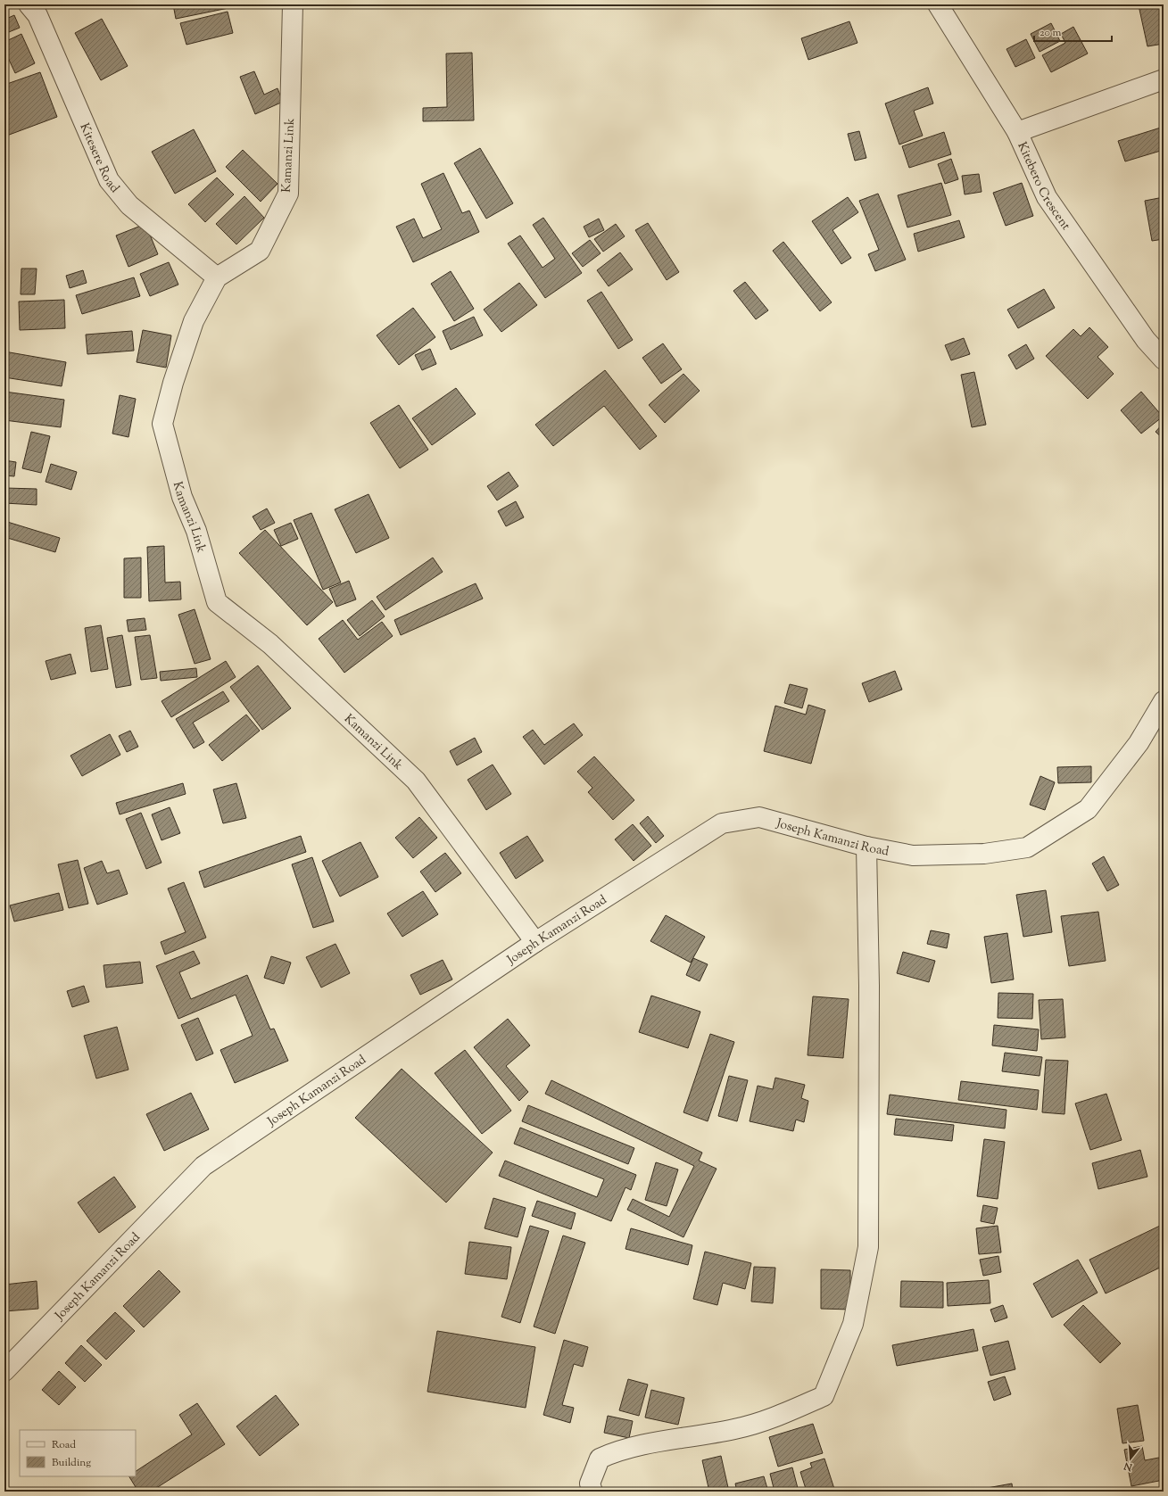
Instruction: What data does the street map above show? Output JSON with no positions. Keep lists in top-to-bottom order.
{
  "streets": {
    "street": [
      "Kamanzi Link",
      "Kitesere Road",
      "Kitebero Crescent",
      "Joseph Kamanzi Road"
    ]
  },
  "crossings": [
    ["Kamanzi Link", "Kitesere Road"],
    ["Kamanzi Link", "Joseph Kamanzi Road"]
  ],
  "legend": ["Road", "Building"],
  "scale_bar": "20 m",
  "north": "bottom"
}
